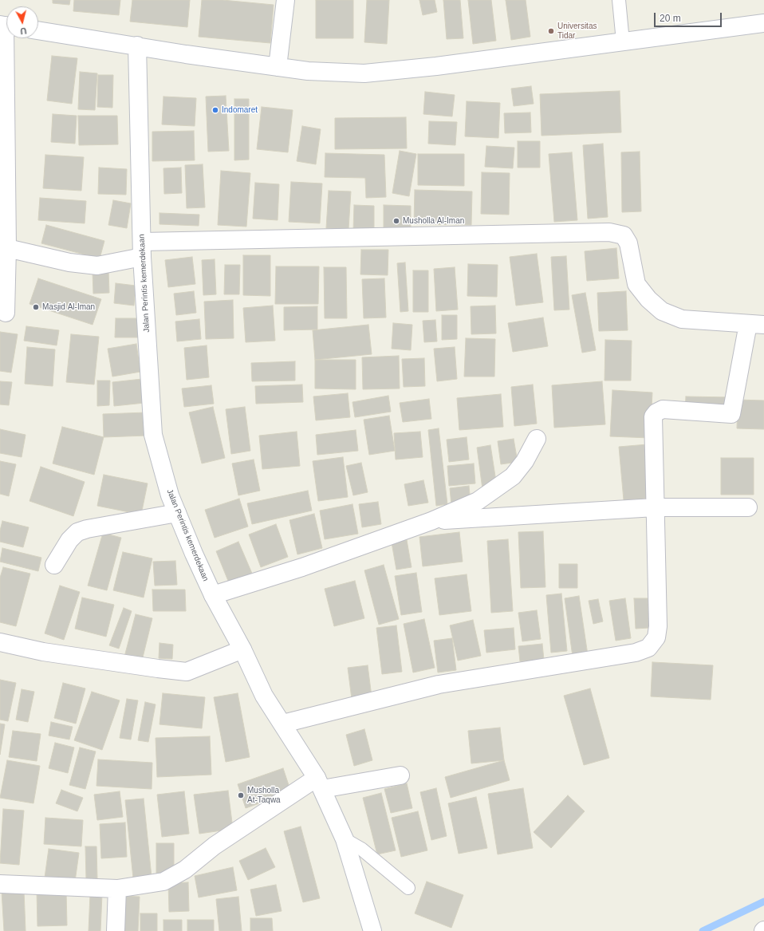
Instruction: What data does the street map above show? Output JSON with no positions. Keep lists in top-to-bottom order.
{
  "streets": {
    "street": ["Jalan Perintis kemerdekaan"]
  },
  "places": [
    "Universitas Tidar",
    "Indomaret",
    "Musholla Al-Iman",
    "Masjid Al-Iman",
    "Musholla At-Taqwa"
  ],
  "scale_bar": "20 m",
  "north": "bottom"
}
